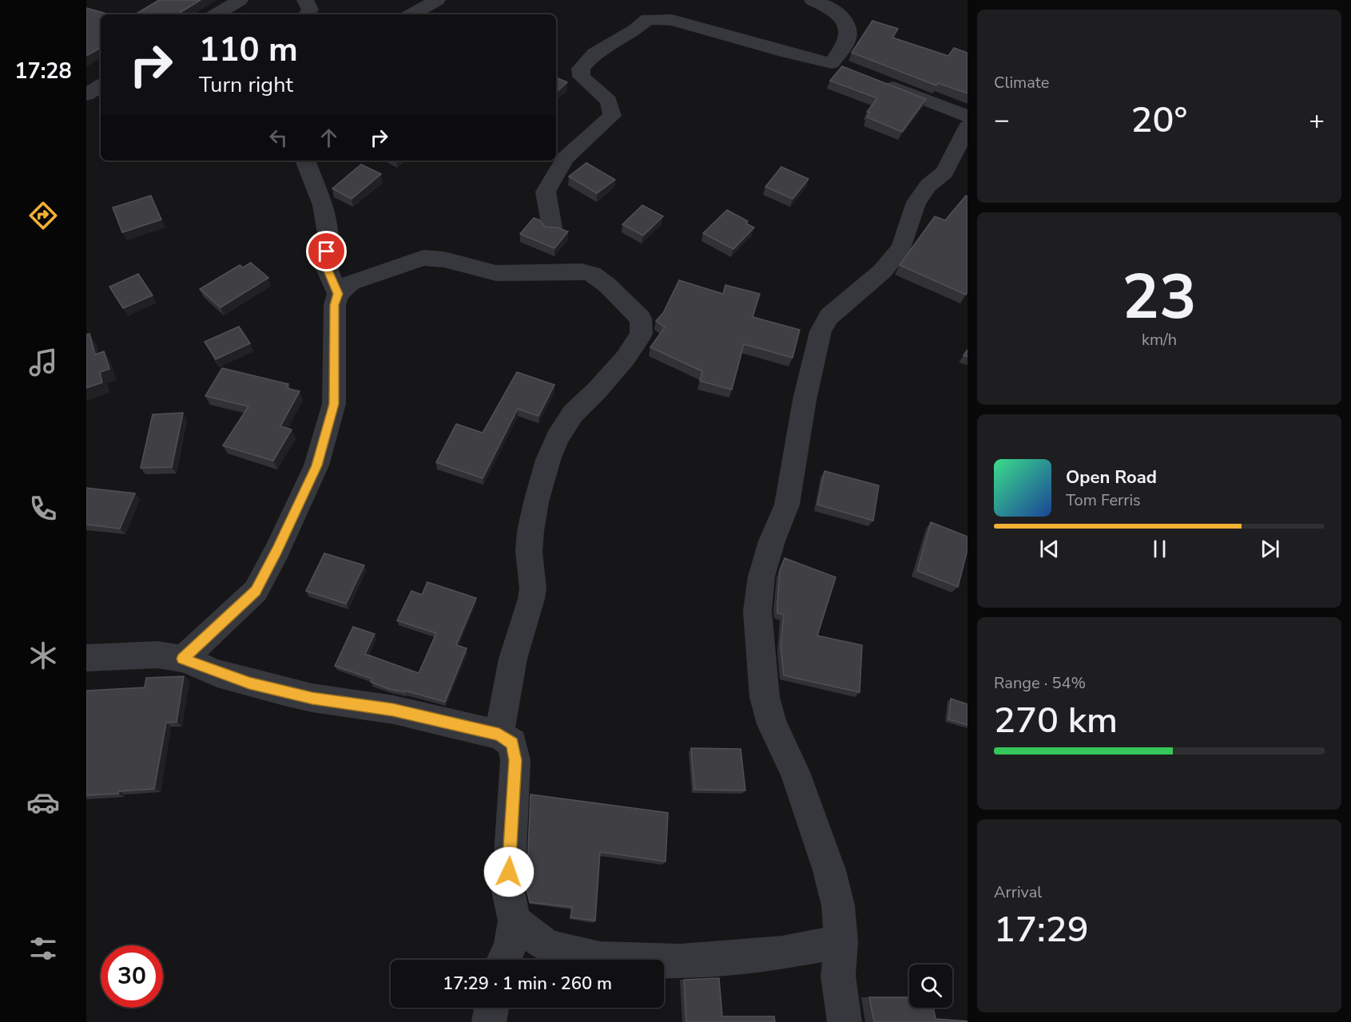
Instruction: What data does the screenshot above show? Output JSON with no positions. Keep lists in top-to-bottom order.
{
  "page": {
    "tabs": "17:28",
    "tile": [
      "Climate",
      ["23", "km/h"],
      ["Range · 54%", "270 km"],
      ["Arrival", "17:29"]
    ],
    "turn": ["110 m", "Turn right"],
    "heat": ["−", "20°", "+"],
    "song": ["Open Road", "Tom Ferris"],
    "limit": "30",
    "trip": "17:29 · 1 min · 260 m"
  }
}
